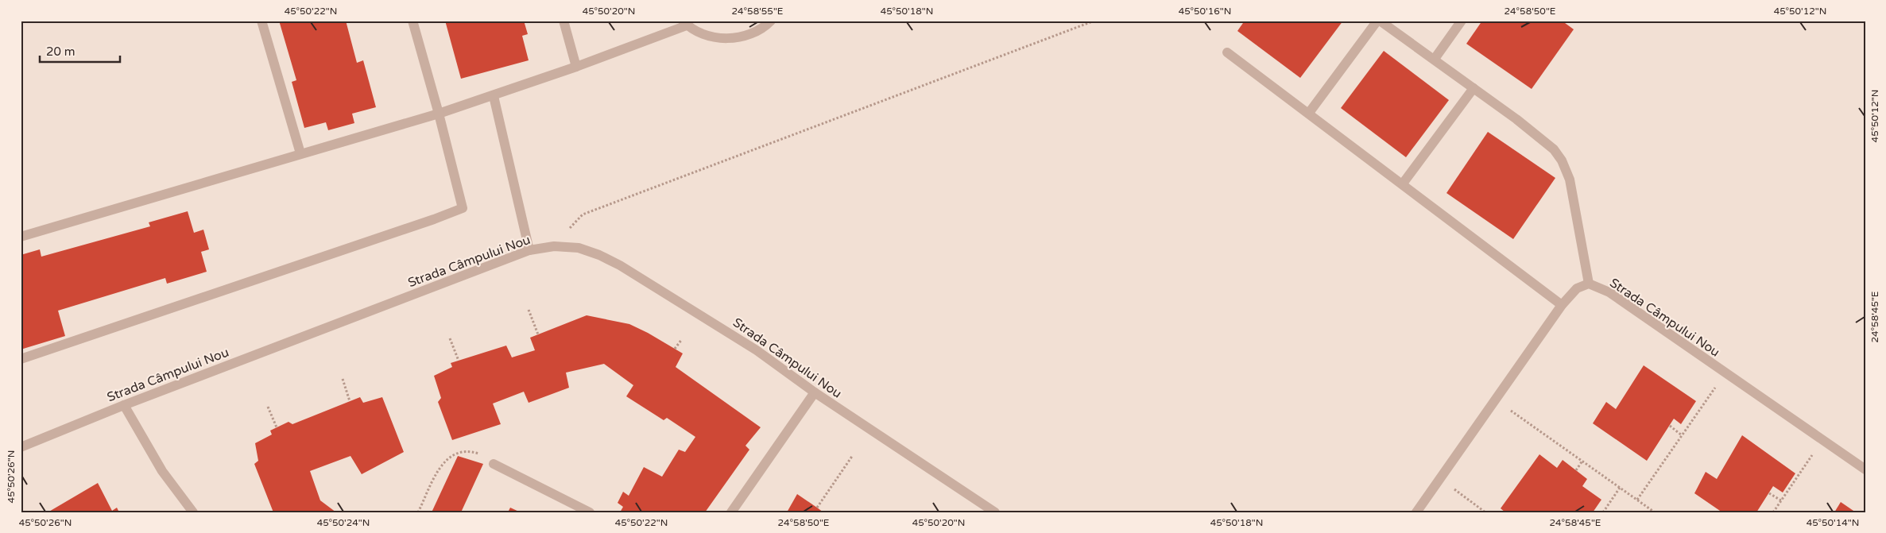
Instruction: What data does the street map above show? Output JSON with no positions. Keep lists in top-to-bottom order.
{
  "streets": {
    "street": ["Strada Câmpului Nou"]
  },
  "scale_bar": "20 m",
  "coordinates": [
    "45°50'22\"N",
    "45°50'20\"N",
    "24°58'55\"E",
    "45°50'18\"N",
    "45°50'16\"N",
    "24°58'50\"E",
    "45°50'12\"N",
    "24°58'45\"E",
    "45°50'26\"N",
    "45°50'24\"N",
    "45°50'14\"N"
  ]
}
